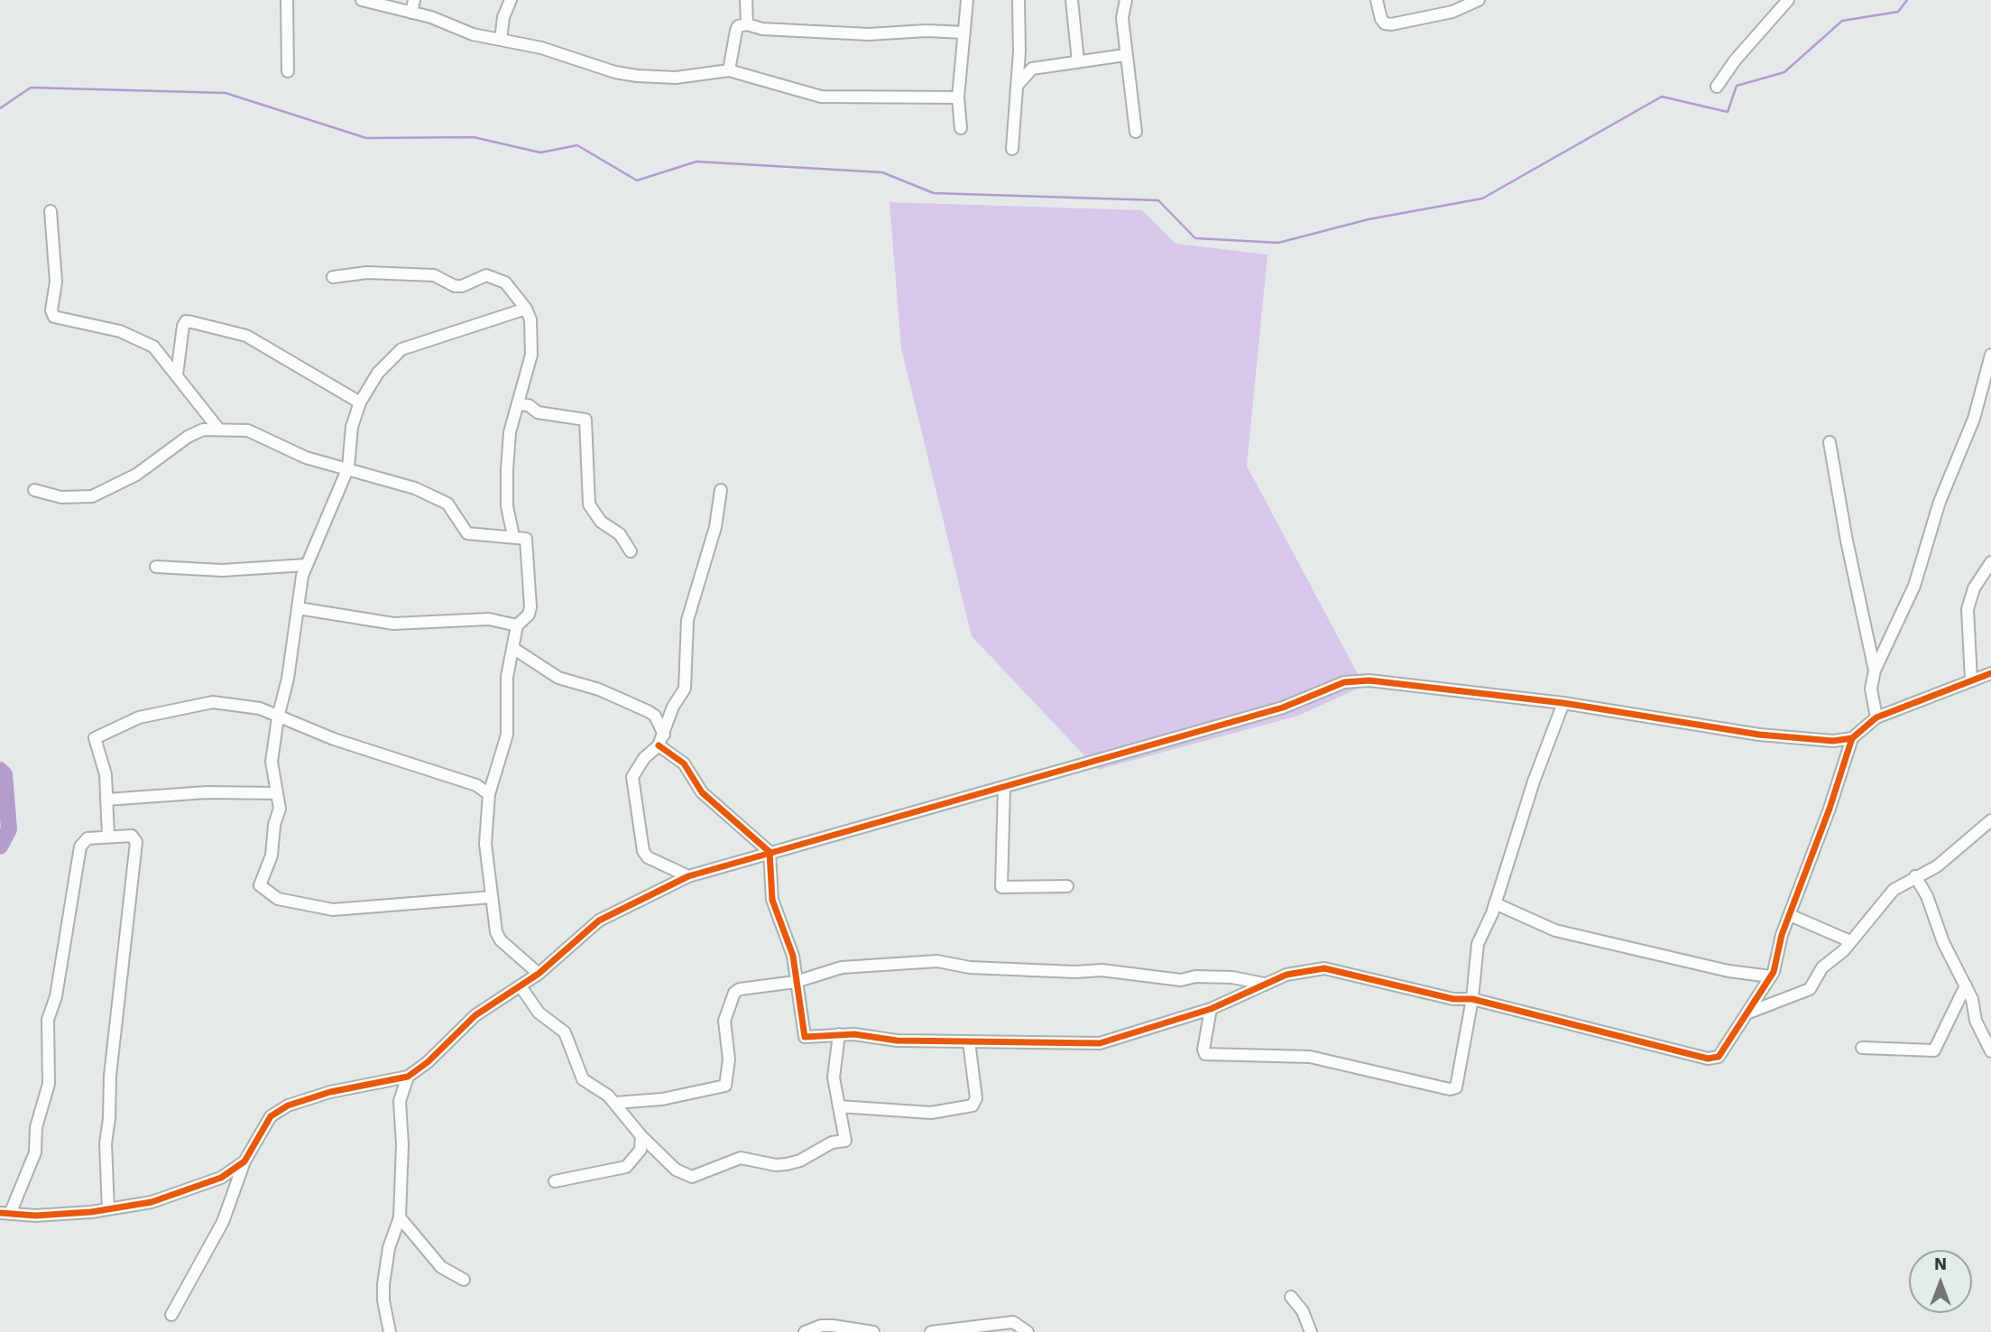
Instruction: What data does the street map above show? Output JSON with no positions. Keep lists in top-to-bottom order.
{
  "north": "top"
}
